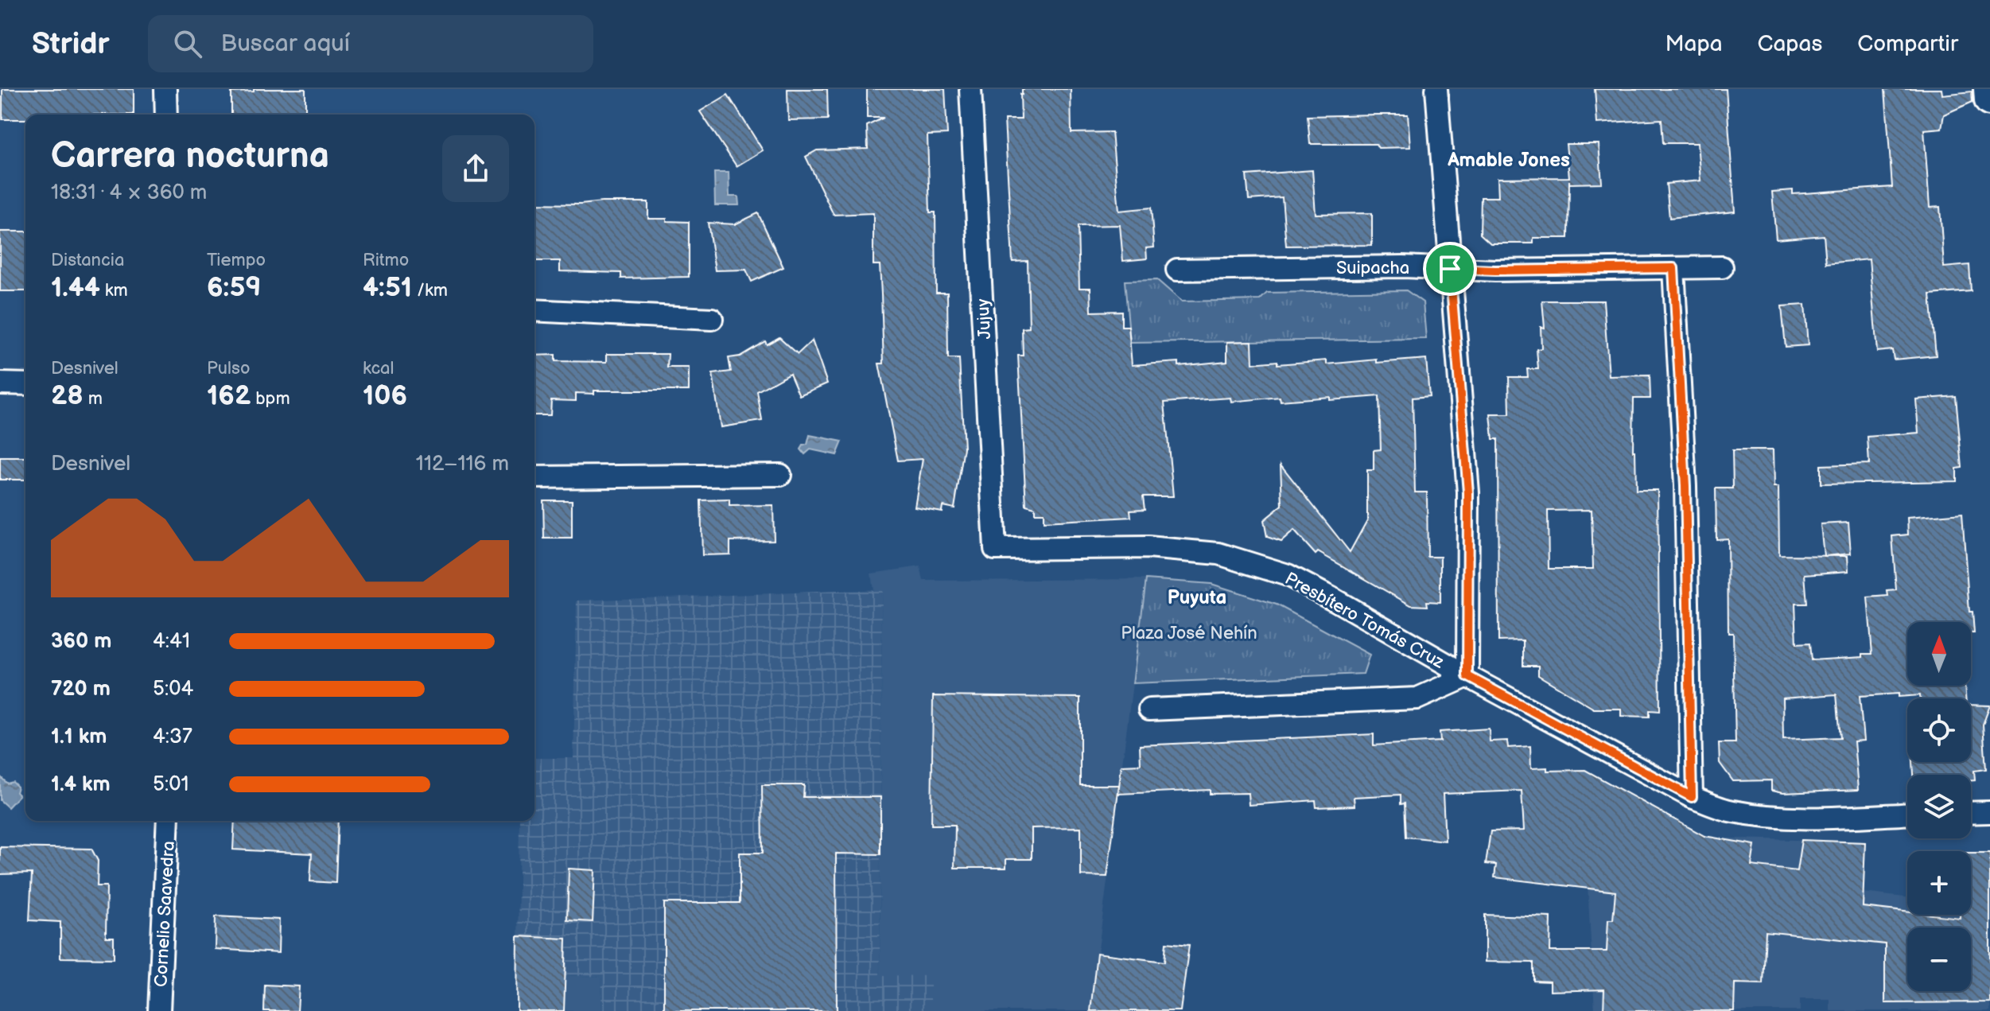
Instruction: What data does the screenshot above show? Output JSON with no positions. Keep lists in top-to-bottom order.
{
  "streets": {
    "street": [
      "Suipacha",
      "Jujuy",
      "Presbítero Tomás Cruz",
      "Cornelio Saavedra"
    ]
  },
  "crossings": [
    ["Jujuy", "Presbítero Tomás Cruz"]
  ],
  "districts": ["Amable Jones", "Puyuta"],
  "parks": ["Plaza José Nehín"],
  "north": "top",
  "page": {
    "header": "Stridr",
    "search": "Buscar aquí",
    "nav": ["Mapa", "Capas", "Compartir"],
    "heading": ["Carrera nocturna", "18:31 · 4 × 360 m"],
    "stats": [
      ["Distancia", "1.44 km"],
      ["Tiempo", "6:59"],
      ["Ritmo", "4:51 /km"],
      ["Desnivel", "28 m"],
      ["Pulso", "162 bpm"],
      ["kcal", "106"]
    ],
    "chart": ["Desnivel", "112–116 m"],
    "list": [
      {
        "name": "360 m",
        "note": "4:41"
      },
      {
        "name": "720 m",
        "note": "5:04"
      },
      {
        "name": "1.1 km",
        "note": "4:37"
      },
      {
        "name": "1.4 km",
        "note": "5:01"
      }
    ],
    "map_buttons": ["+", "−"]
  }
}
